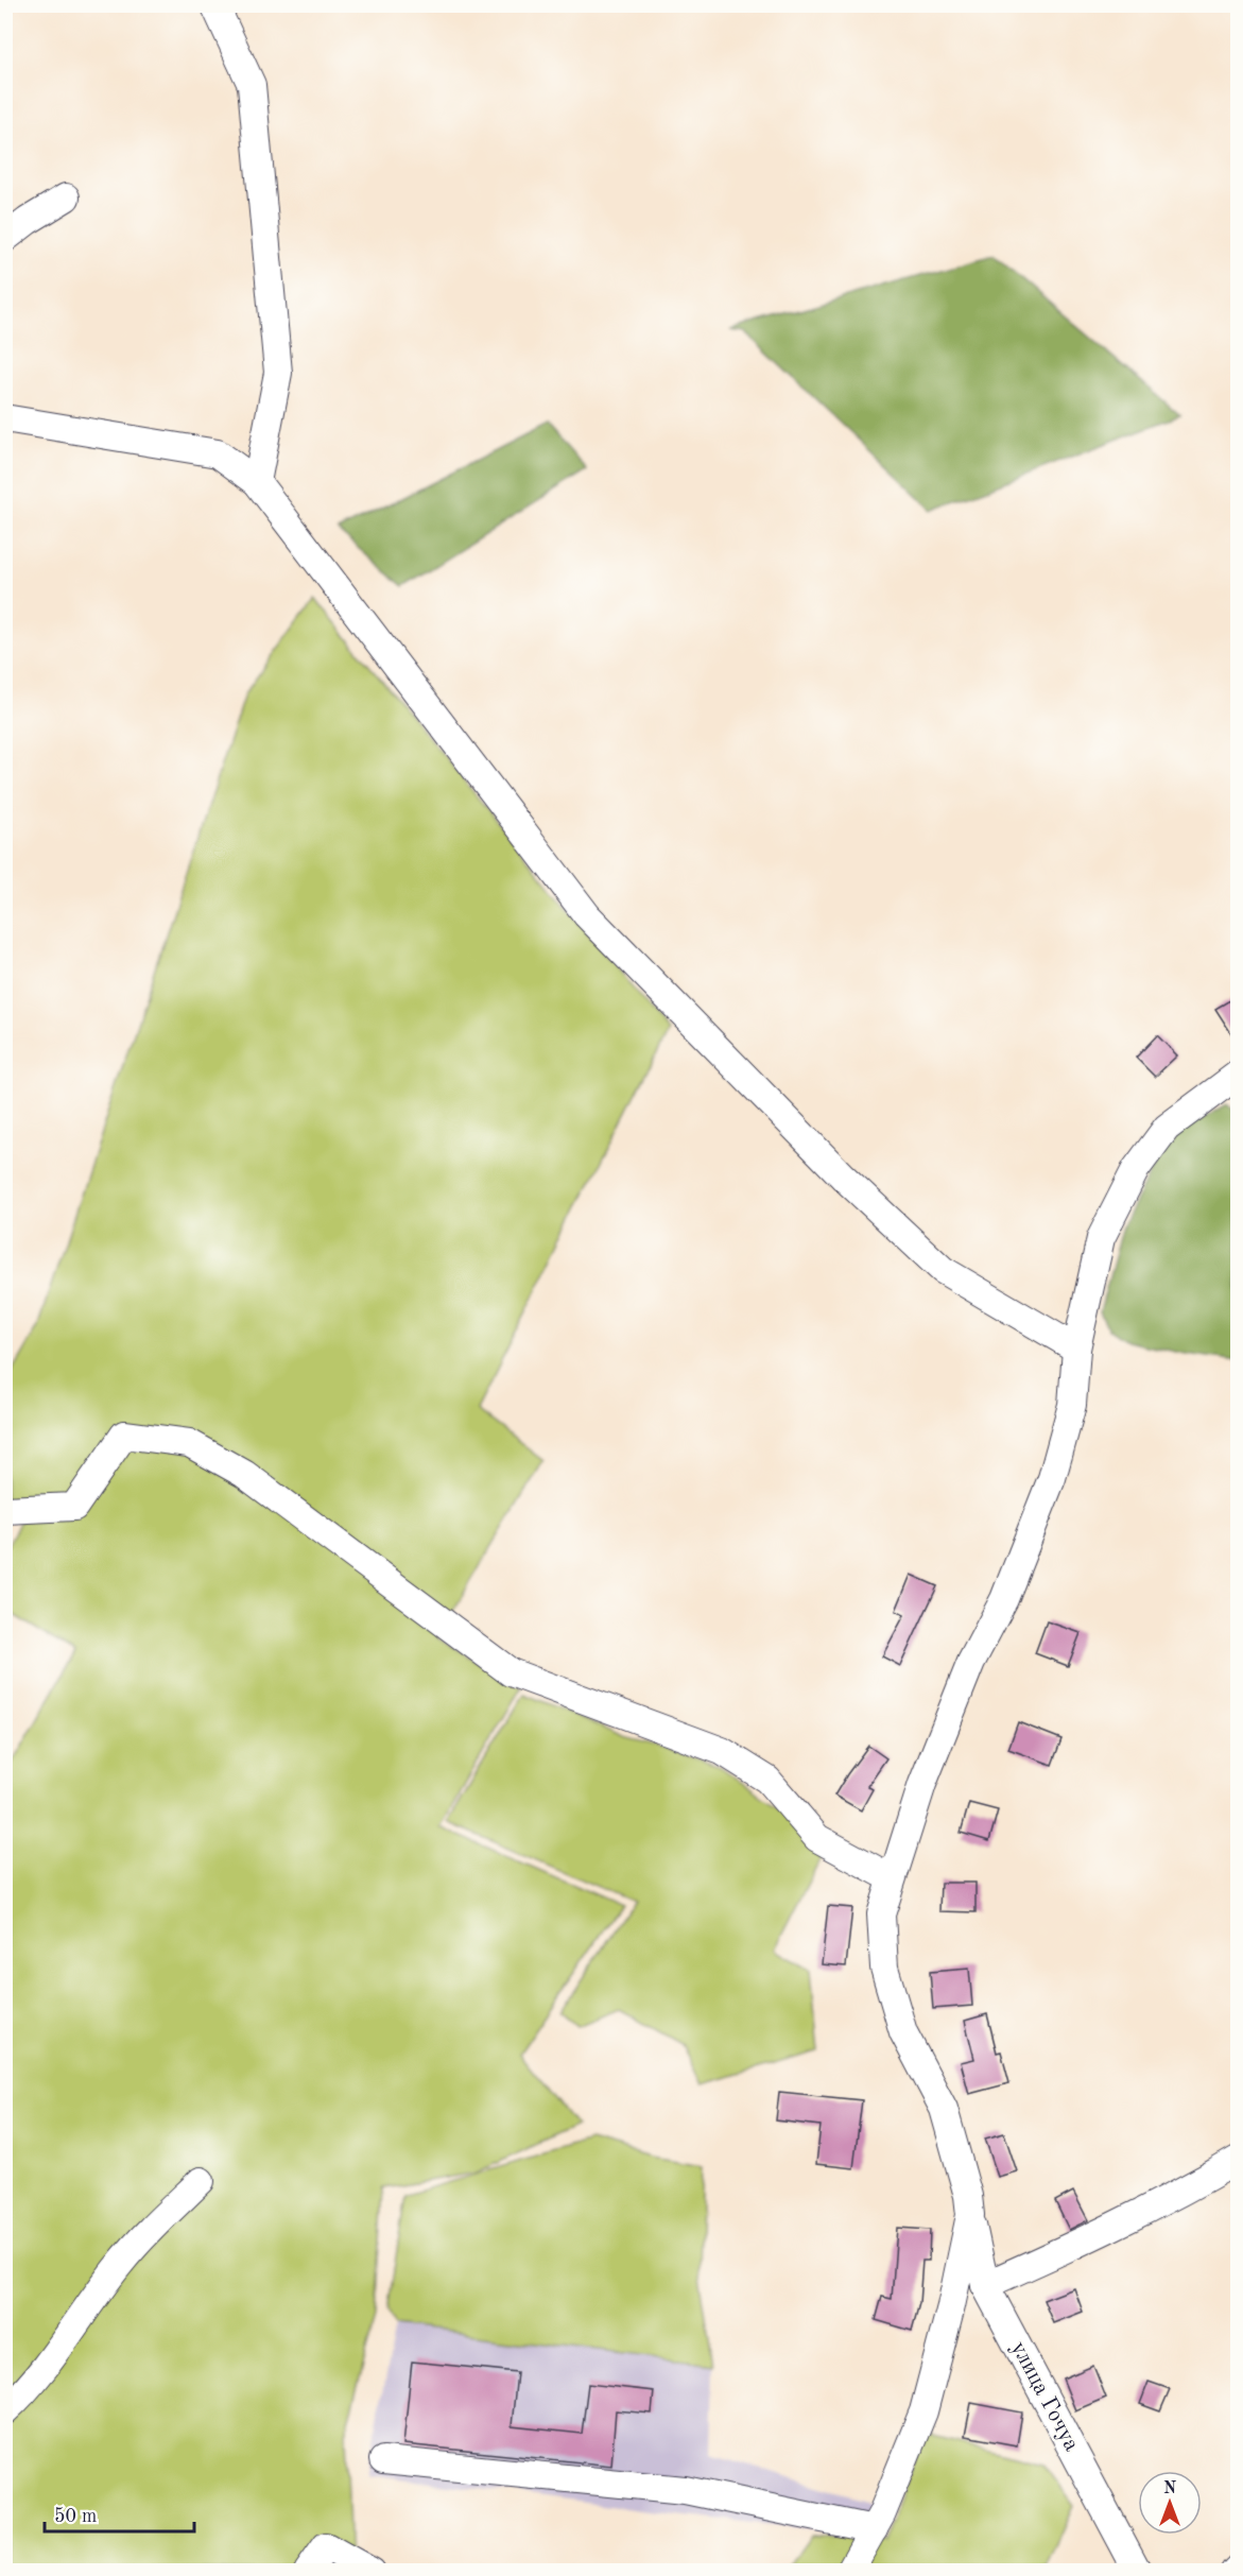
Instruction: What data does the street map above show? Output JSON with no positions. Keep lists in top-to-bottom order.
{
  "streets": {
    "street": ["улица Гочуа"]
  },
  "scale_bar": "50 m",
  "north": "top"
}
